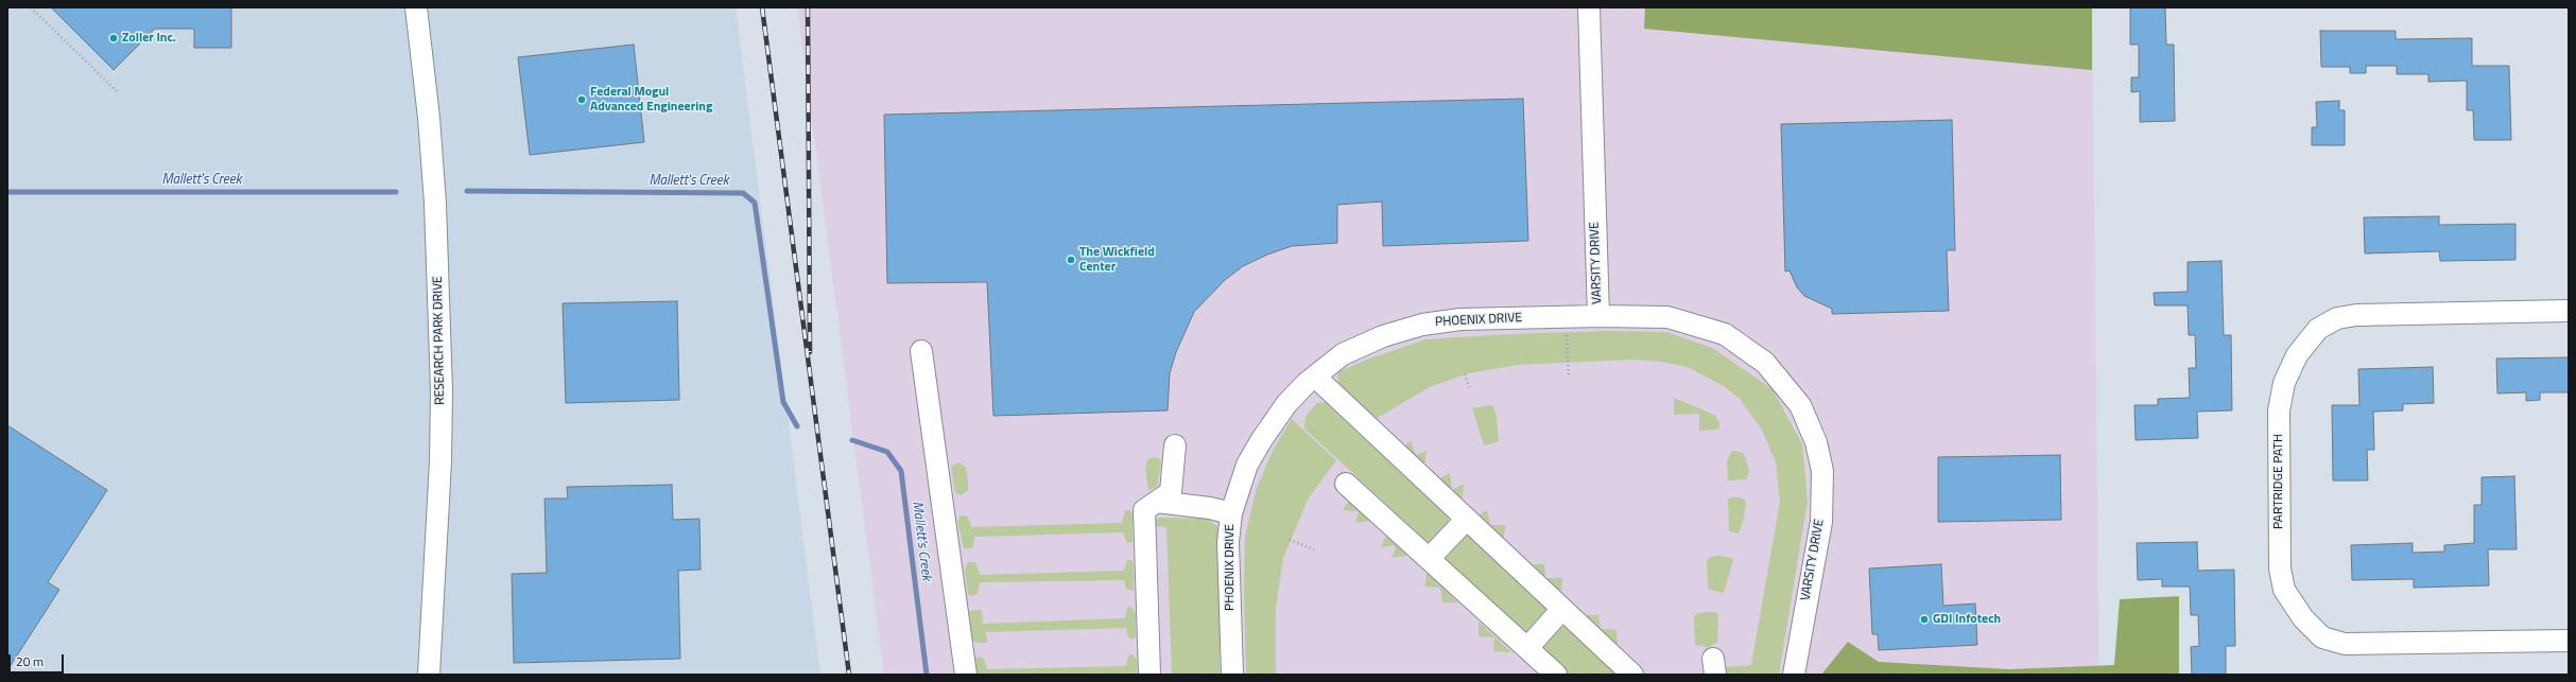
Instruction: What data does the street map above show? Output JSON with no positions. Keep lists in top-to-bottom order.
{
  "streets": {
    "street": [
      "VARSITY DRIVE",
      "PHOENIX DRIVE",
      "RESEARCH PARK DRIVE",
      "PARTRIDGE PATH"
    ]
  },
  "crossings": [
    ["VARSITY DRIVE", "PHOENIX DRIVE"]
  ],
  "water": ["Mallett's Creek"],
  "places": [
    "Zoller Inc.",
    "Federal Mogul Advanced Engineering",
    "The Wickfield Center",
    "GDI Infotech"
  ],
  "scale_bar": "20 m"
}
